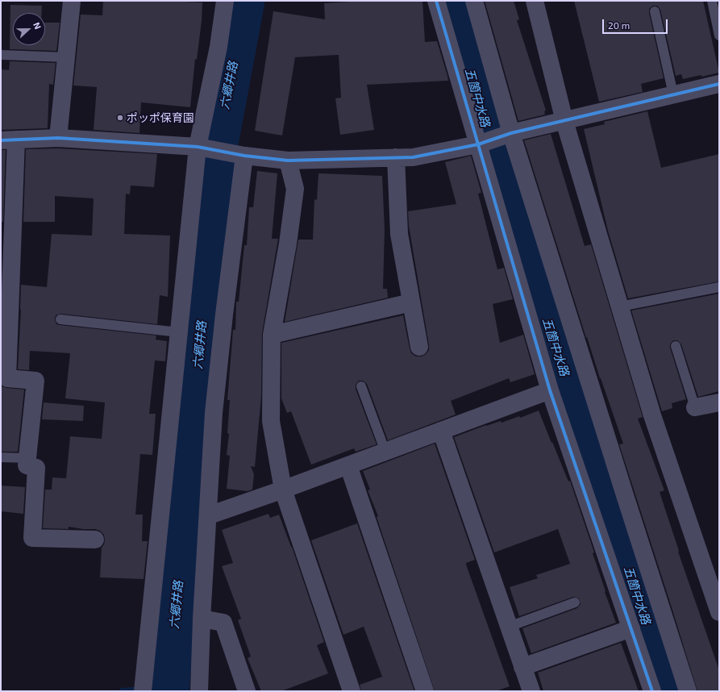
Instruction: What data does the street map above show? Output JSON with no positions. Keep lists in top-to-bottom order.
{
  "water": ["六郷井路", "五箇中水路"],
  "places": ["ポッポ保育園"],
  "scale_bar": "20 m",
  "north": "right"
}
